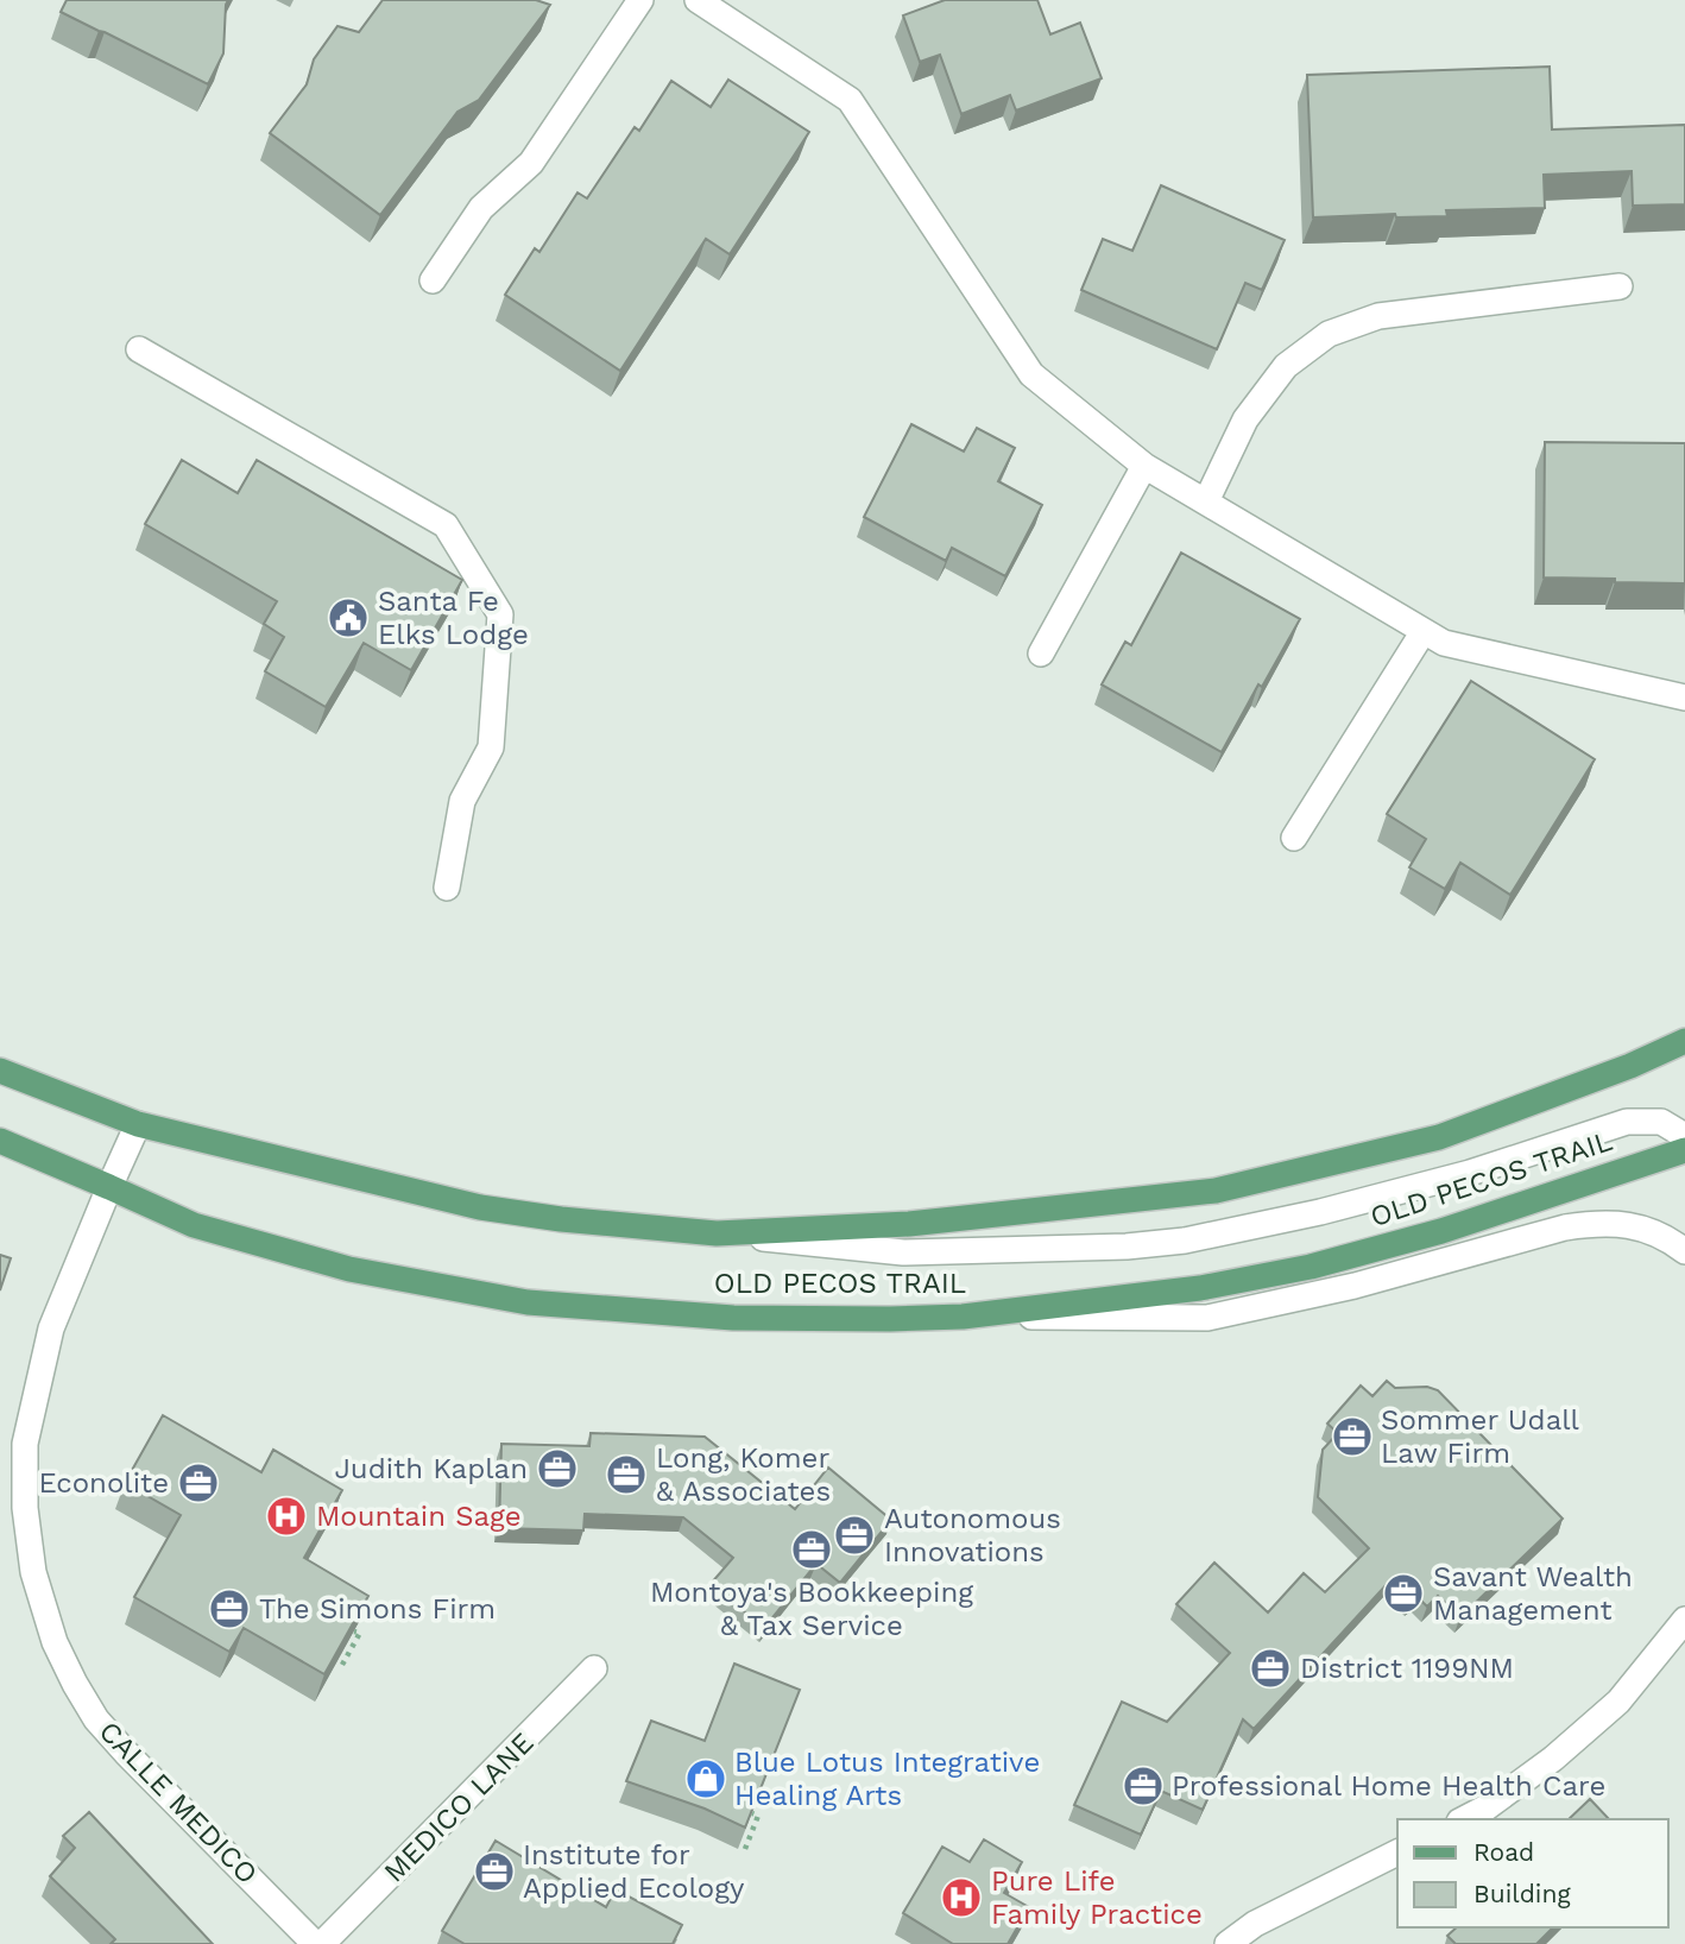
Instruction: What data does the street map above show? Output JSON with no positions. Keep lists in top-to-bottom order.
{
  "streets": {
    "main road": ["OLD PECOS TRAIL"],
    "street": ["CALLE MEDICO", "MEDICO LANE"]
  },
  "crossings": [
    ["OLD PECOS TRAIL", "CALLE MEDICO"]
  ],
  "places": {
    "public building": ["Santa Fe Elks Lodge"],
    "office": [
      "Sommer Udall Law Firm",
      "Judith Kaplan",
      "Long, Komer & Associates",
      "Econolite",
      "Autonomous Innovations",
      "Montoya's Bookkeeping & Tax Service",
      "Savant Wealth Management",
      "The Simons Firm",
      "District 1199NM",
      "Professional Home Health Care",
      "Institute for Applied Ecology"
    ],
    "hospital": ["Mountain Sage", "Pure Life Family Practice"],
    "shop": ["Blue Lotus Integrative Healing Arts"]
  },
  "legend": ["Road", "Building"]
}
